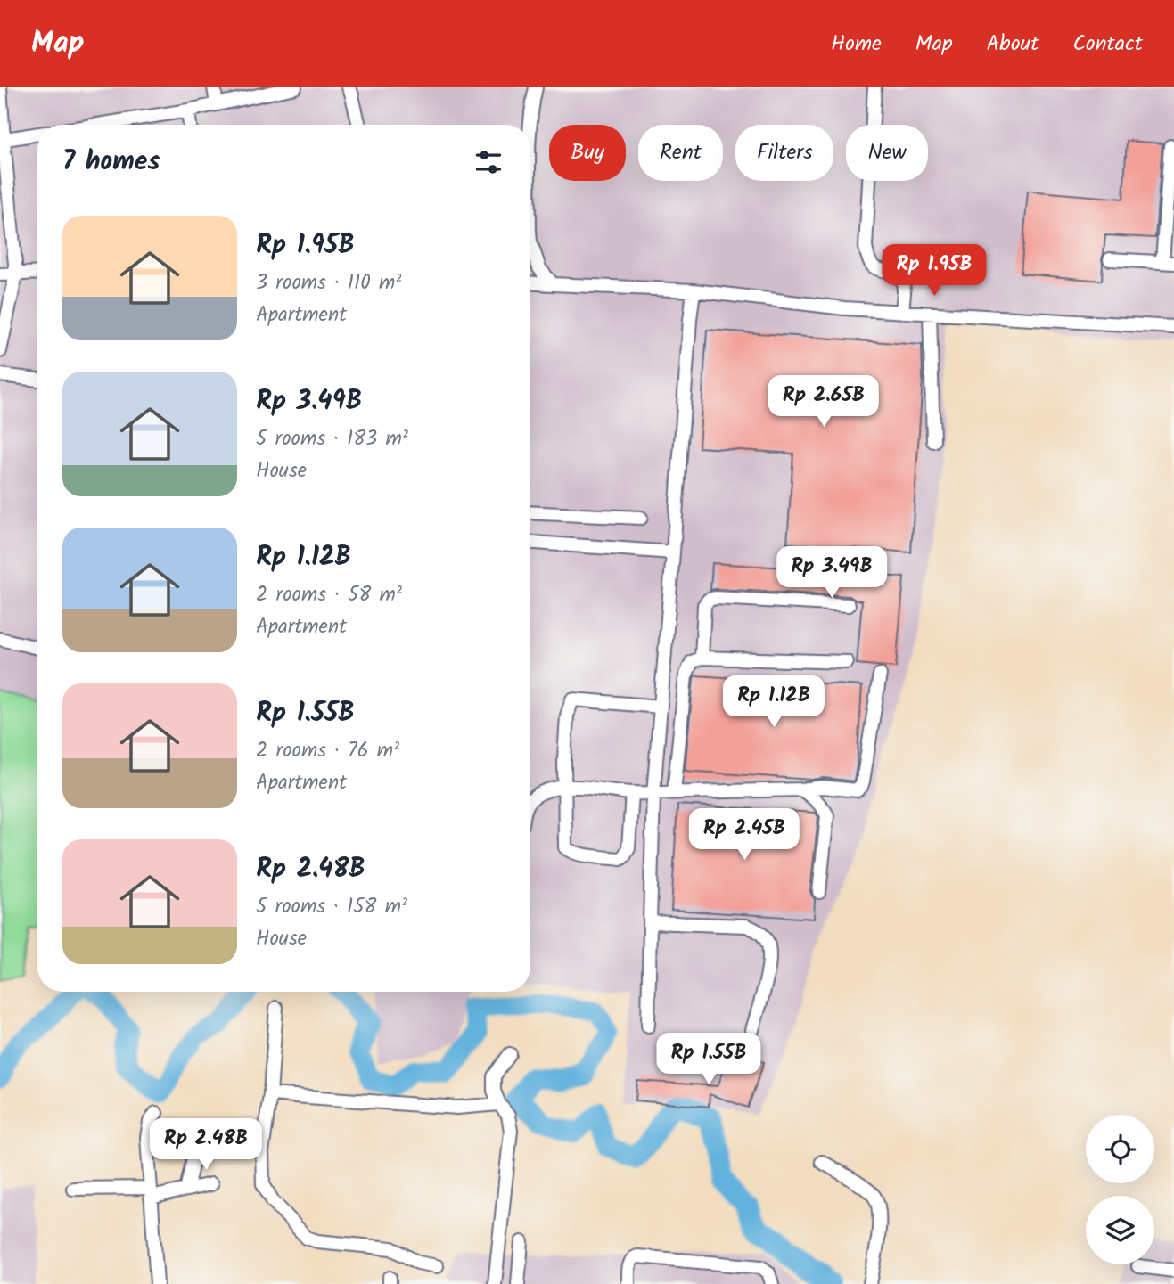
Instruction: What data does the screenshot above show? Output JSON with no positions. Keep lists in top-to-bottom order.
{
  "page": {
    "header": "Map",
    "nav": [
      "Home",
      "Map",
      "About",
      "Contact"
    ],
    "chip": [
      "Buy",
      "Rent",
      "Filters",
      "New"
    ],
    "heading": "7 homes",
    "list": [
      {
        "name": "Rp 1.95B",
        "note": "3 rooms · 110 m² · Apartment"
      },
      {
        "name": "Rp 3.49B",
        "note": "5 rooms · 183 m² · House"
      },
      {
        "name": "Rp 1.12B",
        "note": "2 rooms · 58 m² · Apartment"
      },
      {
        "name": "Rp 1.55B",
        "note": "2 rooms · 76 m² · Apartment"
      },
      {
        "name": "Rp 2.48B",
        "note": "5 rooms · 158 m² · House"
      }
    ],
    "price": [
      "Rp 1.95B",
      "Rp 2.65B",
      "Rp 3.49B",
      "Rp 1.12B",
      "Rp 2.45B",
      "Rp 1.55B",
      "Rp 2.48B"
    ]
  }
}
